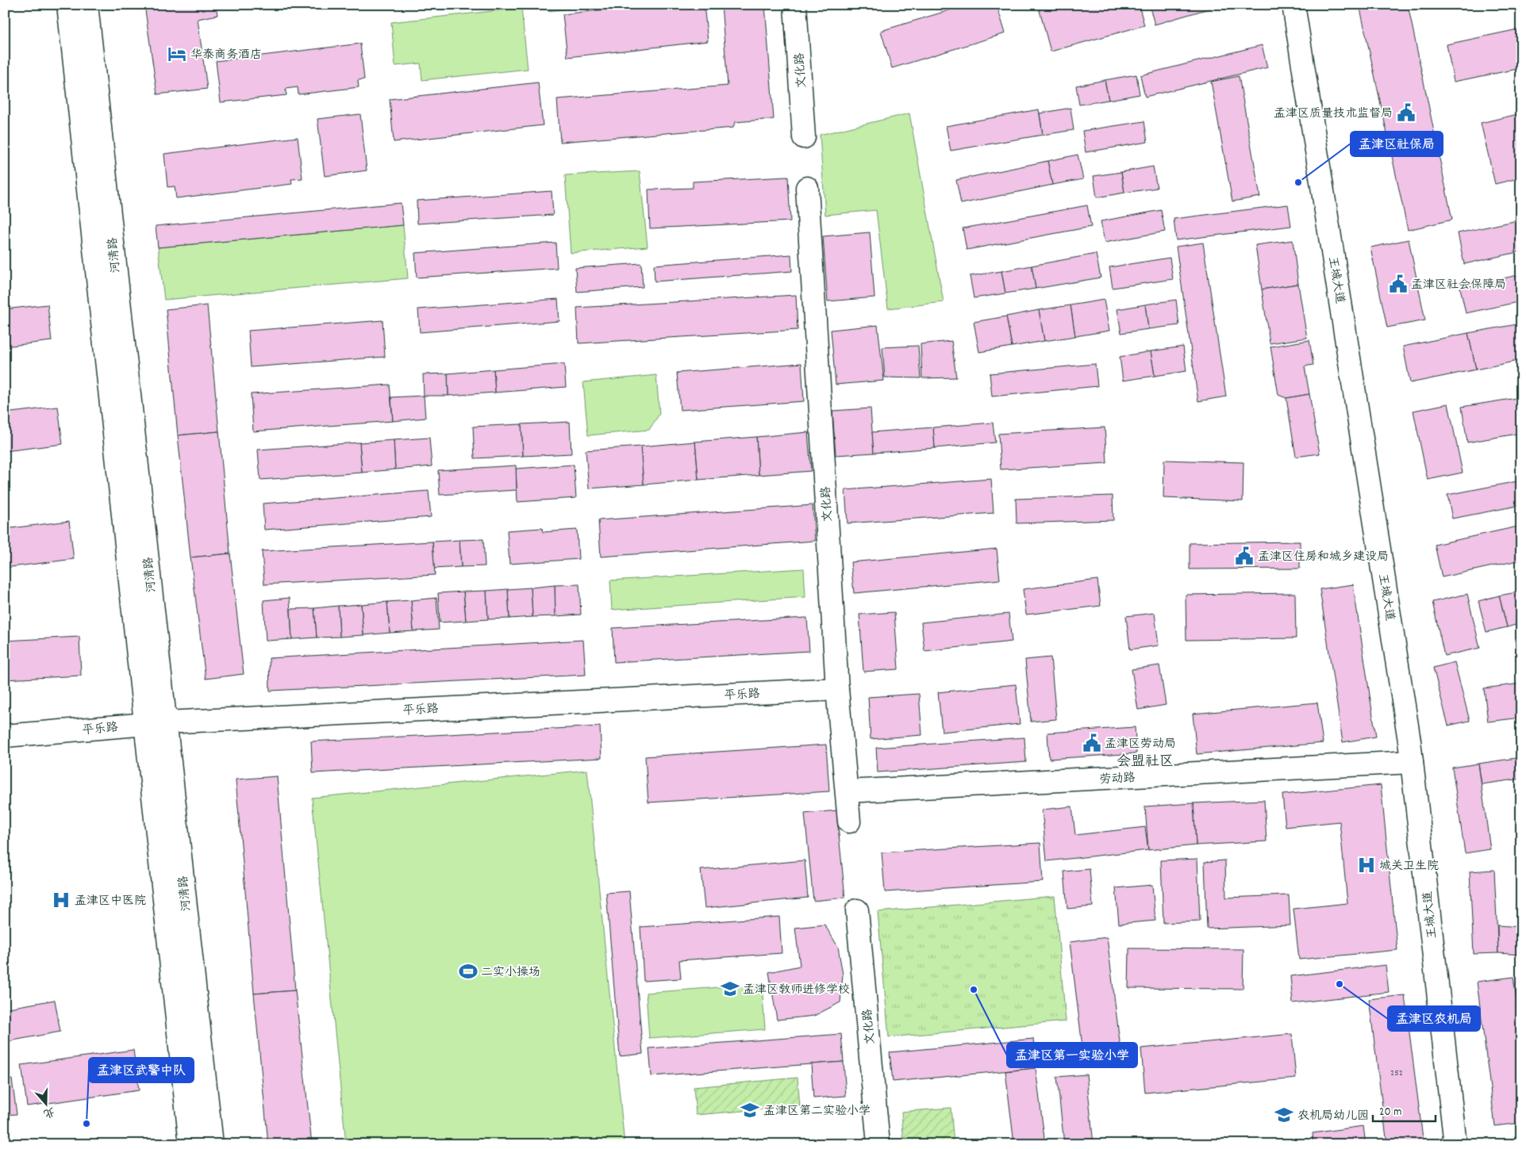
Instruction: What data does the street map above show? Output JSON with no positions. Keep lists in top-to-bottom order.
{
  "streets": {
    "street": [
      "文化路",
      "河清路",
      "王城大道",
      "平乐路",
      "劳动路"
    ]
  },
  "crossings": [
    ["文化路", "平乐路"],
    ["文化路", "劳动路"],
    ["河清路", "平乐路"],
    ["王城大道", "劳动路"]
  ],
  "districts": ["会盟社区"],
  "places": {
    "hotel": ["华泰商务酒店"],
    "public building": [
      "孟津区质量技术监督局",
      "孟津区社会保障局",
      "孟津区住房和城乡建设局",
      "孟津区劳动局"
    ],
    "other": [
      "孟津区社保局",
      "孟津区农机局",
      "孟津区第一实验小学",
      "孟津区武警中队"
    ],
    "hospital": ["城关卫生院", "孟津区中医院"],
    "sports": ["二实小操场"],
    "school or university": ["孟津区教师进修学校", "孟津区第二实验小学", "农机局幼儿园"]
  },
  "house_numbers": ["252"],
  "scale_bar": "20 m",
  "north": "bottom"
}
